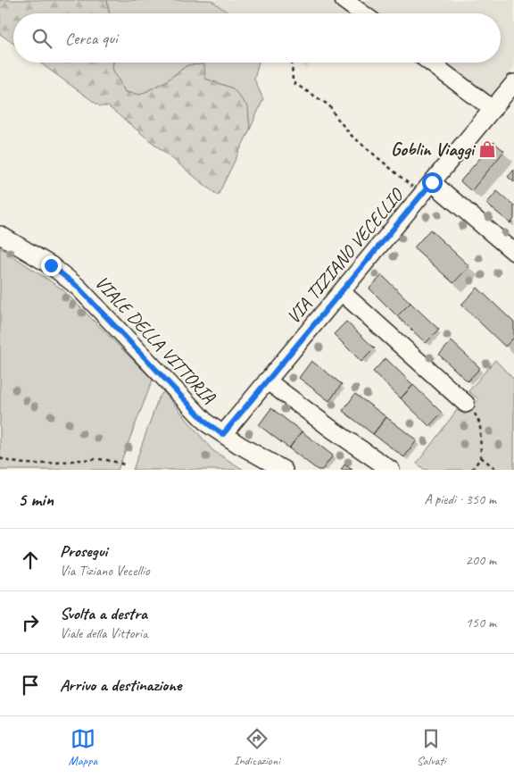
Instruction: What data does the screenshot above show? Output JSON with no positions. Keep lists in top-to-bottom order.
{
  "streets": {
    "street": ["VIA TIZIANO VECELLIO", "VIALE DELLA VITTORIA"]
  },
  "crossings": [
    ["VIA TIZIANO VECELLIO", "VIALE DELLA VITTORIA"]
  ],
  "places": {
    "shop": ["Goblin Viaggi"]
  },
  "page": {
    "search": "Cerca qui",
    "heading": ["5 min", "A piedi · 350 m"],
    "list": [
      ["Prosegui", "Via Tiziano Vecellio", "200 m"],
      ["Svolta a destra", "Viale della Vittoria", "150 m"],
      "Arrivo a destinazione"
    ],
    "nav": ["Mappa", "Indicazioni", "Salvati"]
  }
}
